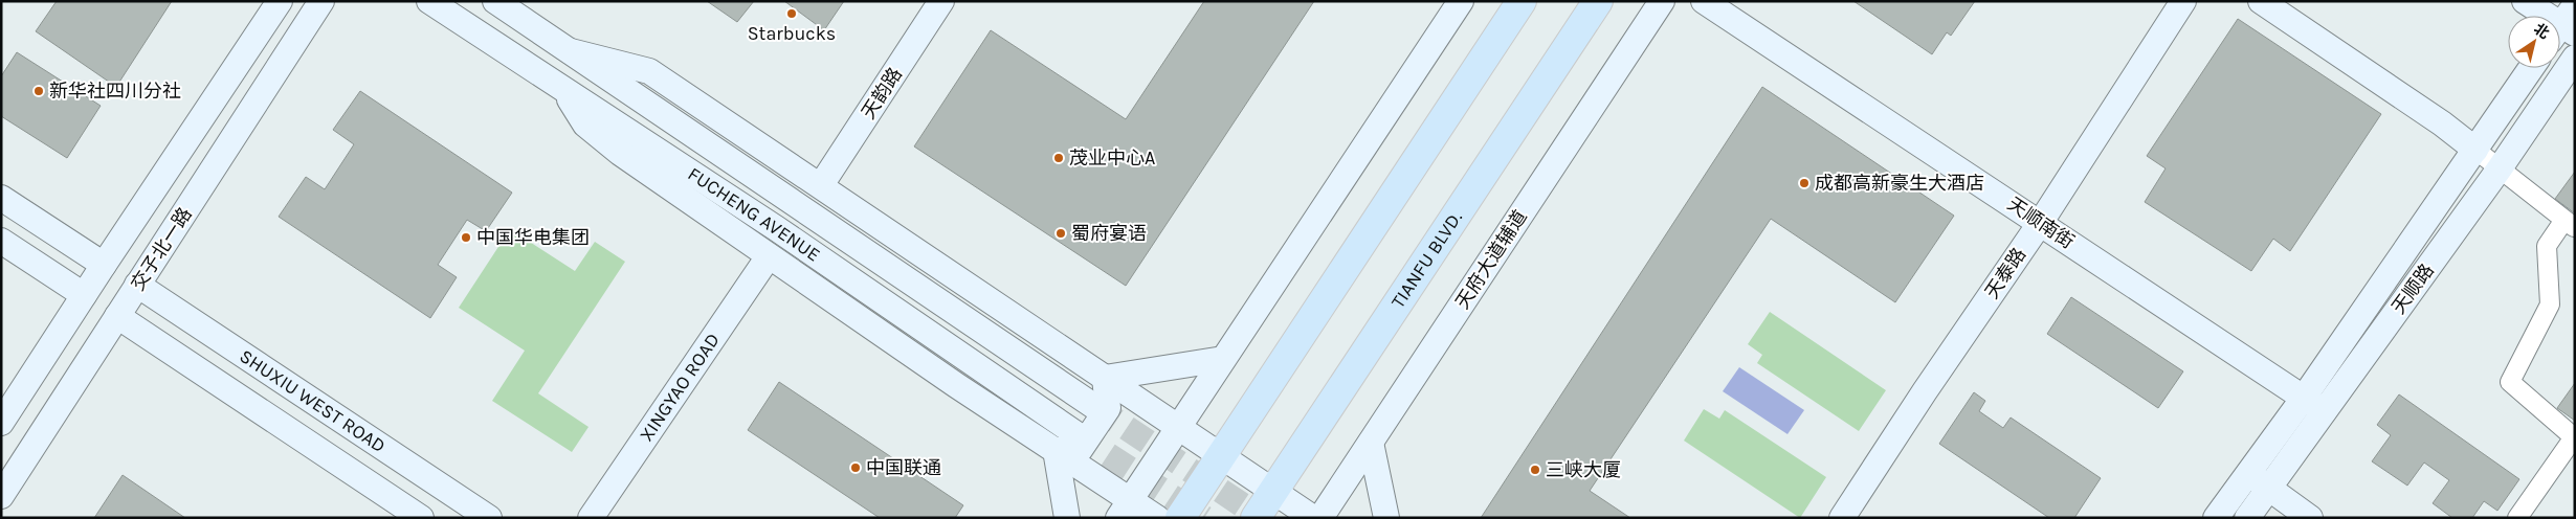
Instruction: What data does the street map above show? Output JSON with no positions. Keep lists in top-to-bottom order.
{
  "streets": {
    "main road": ["TIANFU BLVD."],
    "street": [
      "天韵路",
      "FUCHENG AVENUE",
      "天顺南街",
      "交子北一路",
      "天府大道辅道",
      "天泰路",
      "天顺路",
      "XINGYAO ROAD",
      "SHUXIU WEST ROAD"
    ]
  },
  "crossings": [
    ["天顺南街", "天泰路"],
    ["天顺南街", "天顺路"],
    ["交子北一路", "SHUXIU WEST ROAD"]
  ],
  "places": [
    "Starbucks",
    "新华社四川分社",
    "茂业中心A",
    "成都高新豪生大酒店",
    "蜀府宴语",
    "中国华电集团",
    "中国联通",
    "三峡大厦"
  ],
  "north": "top right"
}
